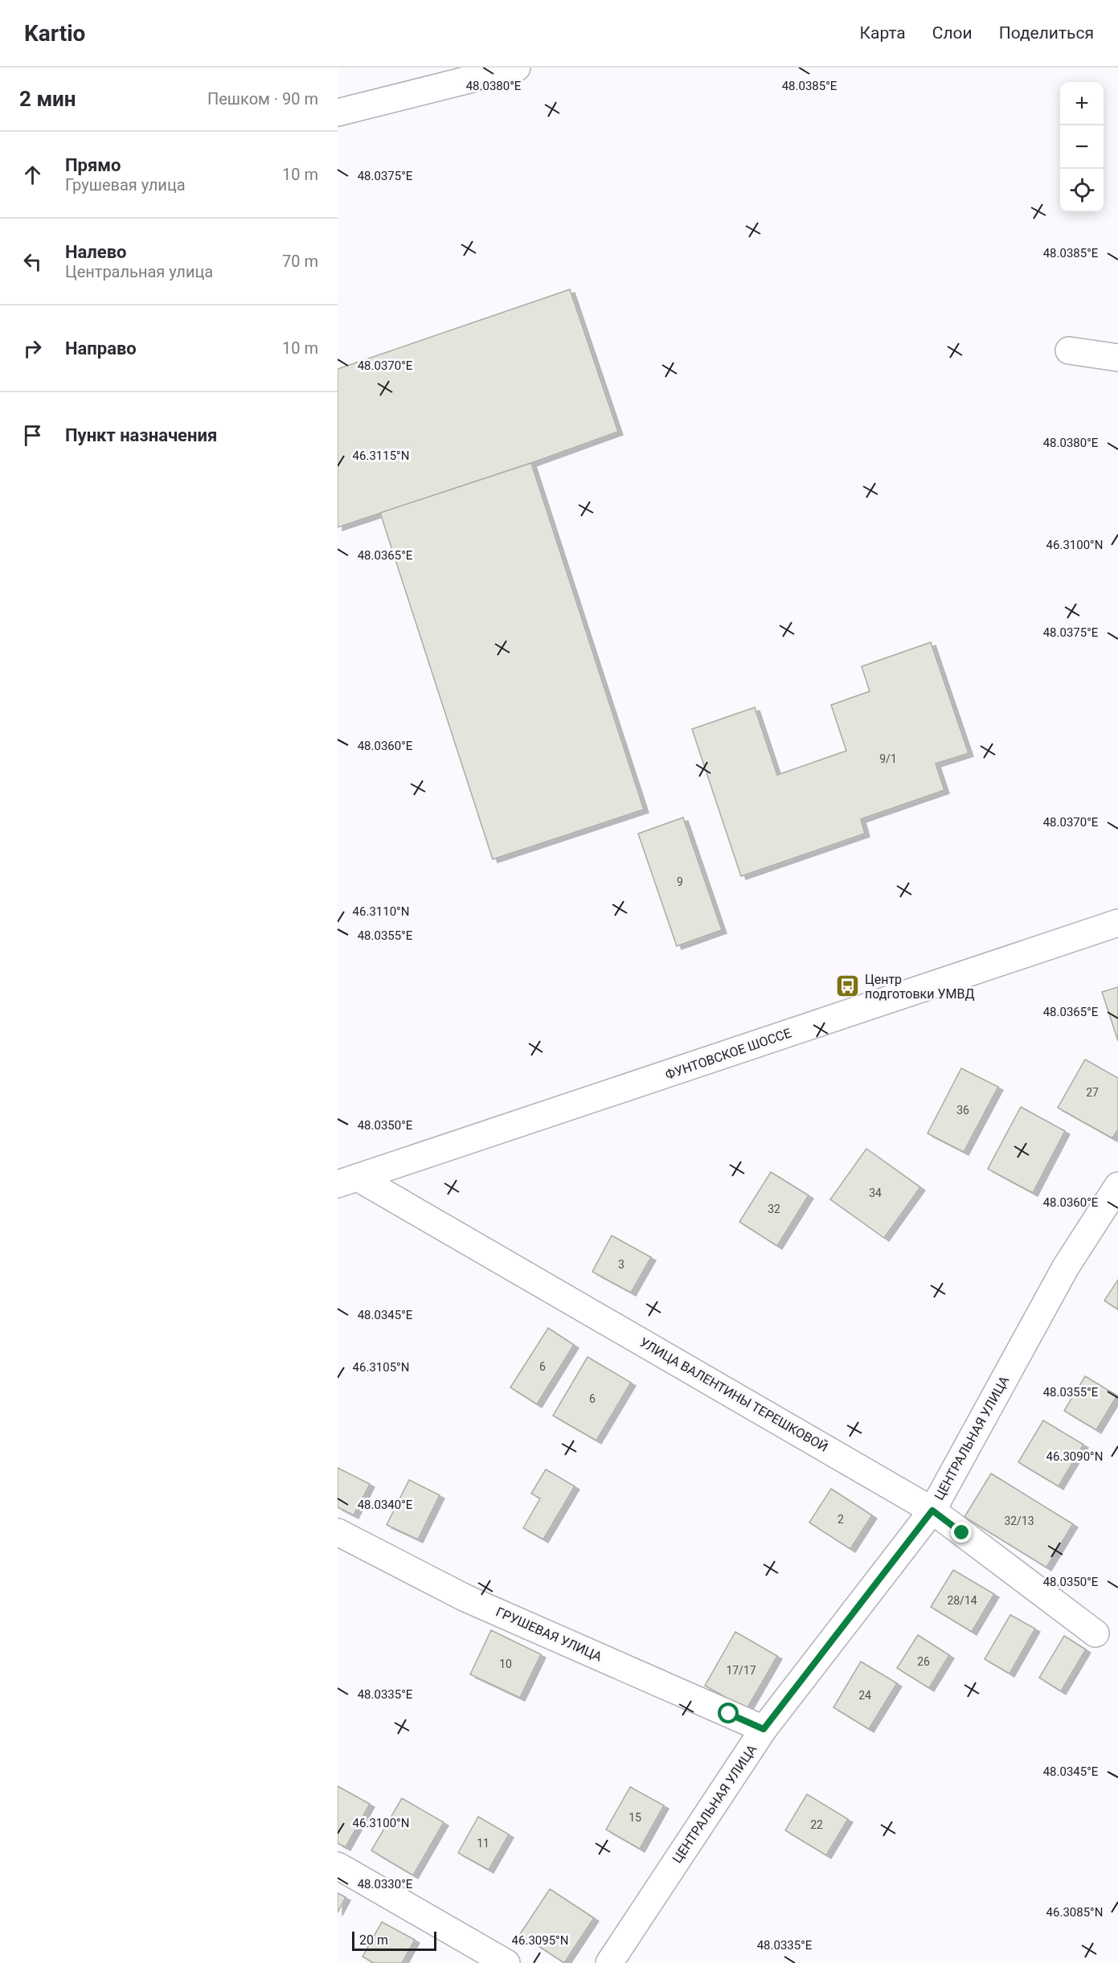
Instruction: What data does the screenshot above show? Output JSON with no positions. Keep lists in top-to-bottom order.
{
  "streets": {
    "street": [
      "ФУНТОВСКОЕ ШОССЕ",
      "УЛИЦА ВАЛЕНТИНЫ ТЕРЕШКОВОЙ",
      "ЦЕНТРАЛЬНАЯ УЛИЦА",
      "ГРУШЕВАЯ УЛИЦА"
    ]
  },
  "crossings": [
    ["ФУНТОВСКОЕ ШОССЕ", "УЛИЦА ВАЛЕНТИНЫ ТЕРЕШКОВОЙ"],
    ["УЛИЦА ВАЛЕНТИНЫ ТЕРЕШКОВОЙ", "ЦЕНТРАЛЬНАЯ УЛИЦА"],
    ["ЦЕНТРАЛЬНАЯ УЛИЦА", "ГРУШЕВАЯ УЛИЦА"]
  ],
  "places": {
    "bus stop": ["Центр подготовки УМВД"]
  },
  "house_numbers": [
    "9/1",
    "9",
    "27",
    "36",
    "34",
    "32",
    "3",
    "6",
    "6",
    "2",
    "32/13",
    "28/14",
    "26",
    "10",
    "17/17",
    "24",
    "15",
    "22",
    "11"
  ],
  "scale_bar": "20 m",
  "page": {
    "header": "Kartio",
    "nav": ["Карта", "Слои", "Поделиться"],
    "heading": ["2 мин", "Пешком · 90 m"],
    "map_buttons": ["+", "−"],
    "list": [
      ["Прямо", "Грушевая улица", "10 m"],
      ["Налево", "Центральная улица", "70 m"],
      ["Направо", "10 m"],
      "Пункт назначения"
    ],
    "scale": "20 m"
  },
  "coordinates": [
    "48.0380°E",
    "48.0385°E",
    "48.0375°E",
    "48.0370°E",
    "46.3115°N",
    "46.3100°N",
    "48.0365°E",
    "48.0360°E",
    "46.3110°N",
    "48.0355°E",
    "48.0350°E",
    "48.0345°E",
    "46.3105°N",
    "46.3090°N",
    "48.0340°E",
    "48.0335°E",
    "48.0330°E",
    "46.3085°N",
    "46.3095°N"
  ]
}
